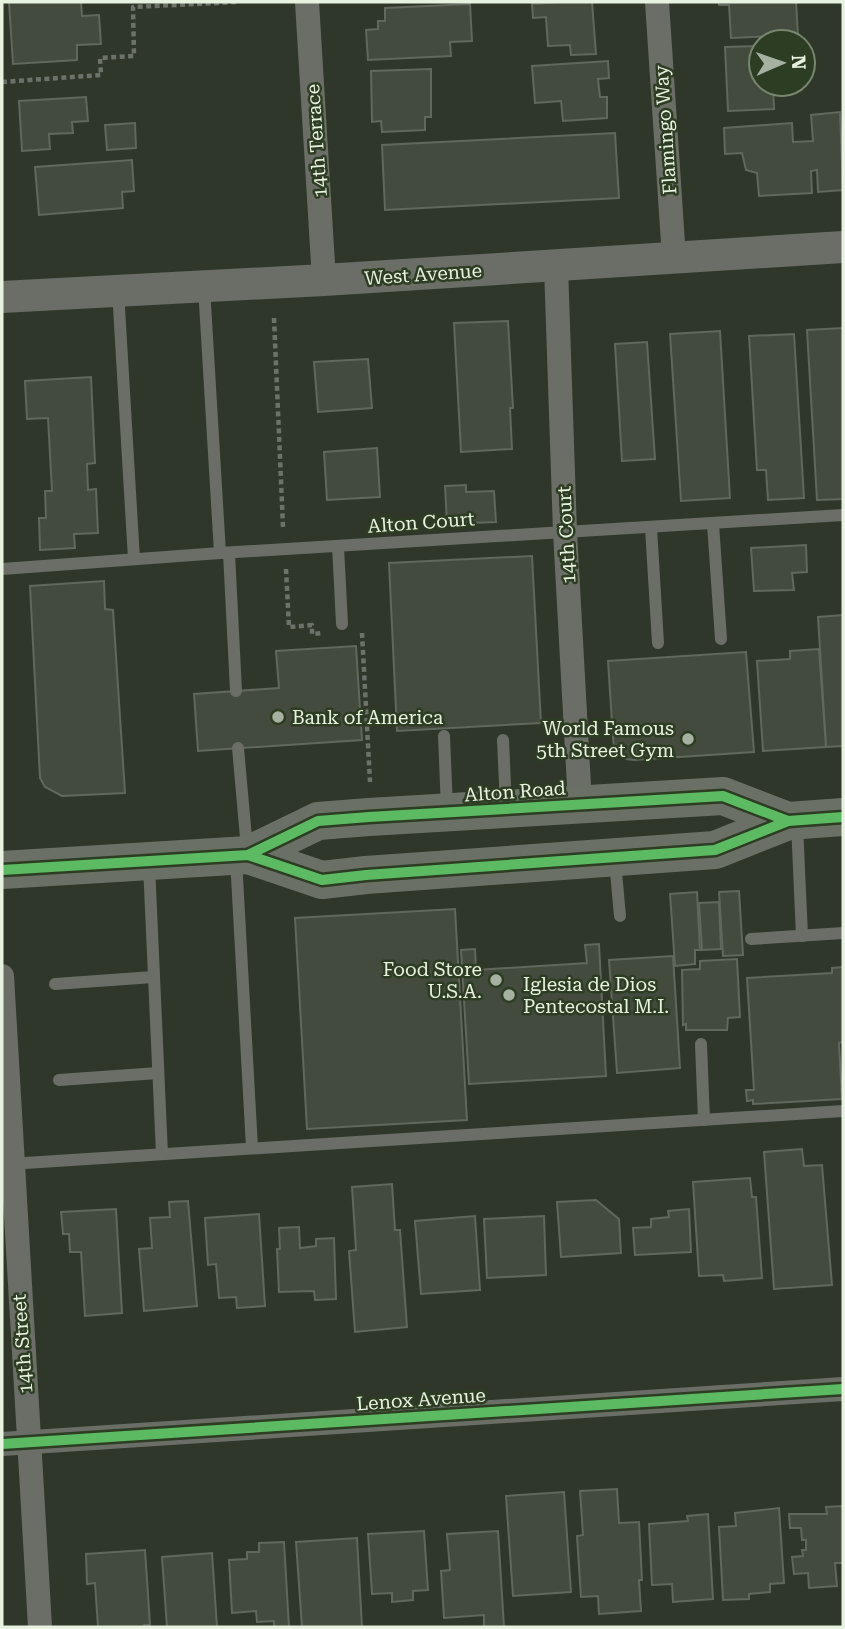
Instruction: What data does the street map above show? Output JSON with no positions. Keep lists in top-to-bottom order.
{
  "streets": {
    "highway": ["Alton Road"],
    "street": [
      "Flamingo Way",
      "14th Terrace",
      "West Avenue",
      "14th Court",
      "14th Street",
      "Lenox Avenue"
    ],
    "lane": ["Alton Court"]
  },
  "crossings": [
    ["Flamingo Way", "West Avenue"],
    ["14th Terrace", "West Avenue"],
    ["West Avenue", "14th Court"],
    ["Alton Court", "14th Court"],
    ["14th Court", "Alton Road"],
    ["14th Street", "Lenox Avenue"]
  ],
  "places": [
    "Bank of America",
    "World Famous 5th Street Gym",
    "Food Store U.S.A.",
    "Iglesia de Dios Pentecostal M.I."
  ],
  "north": "right"
}
